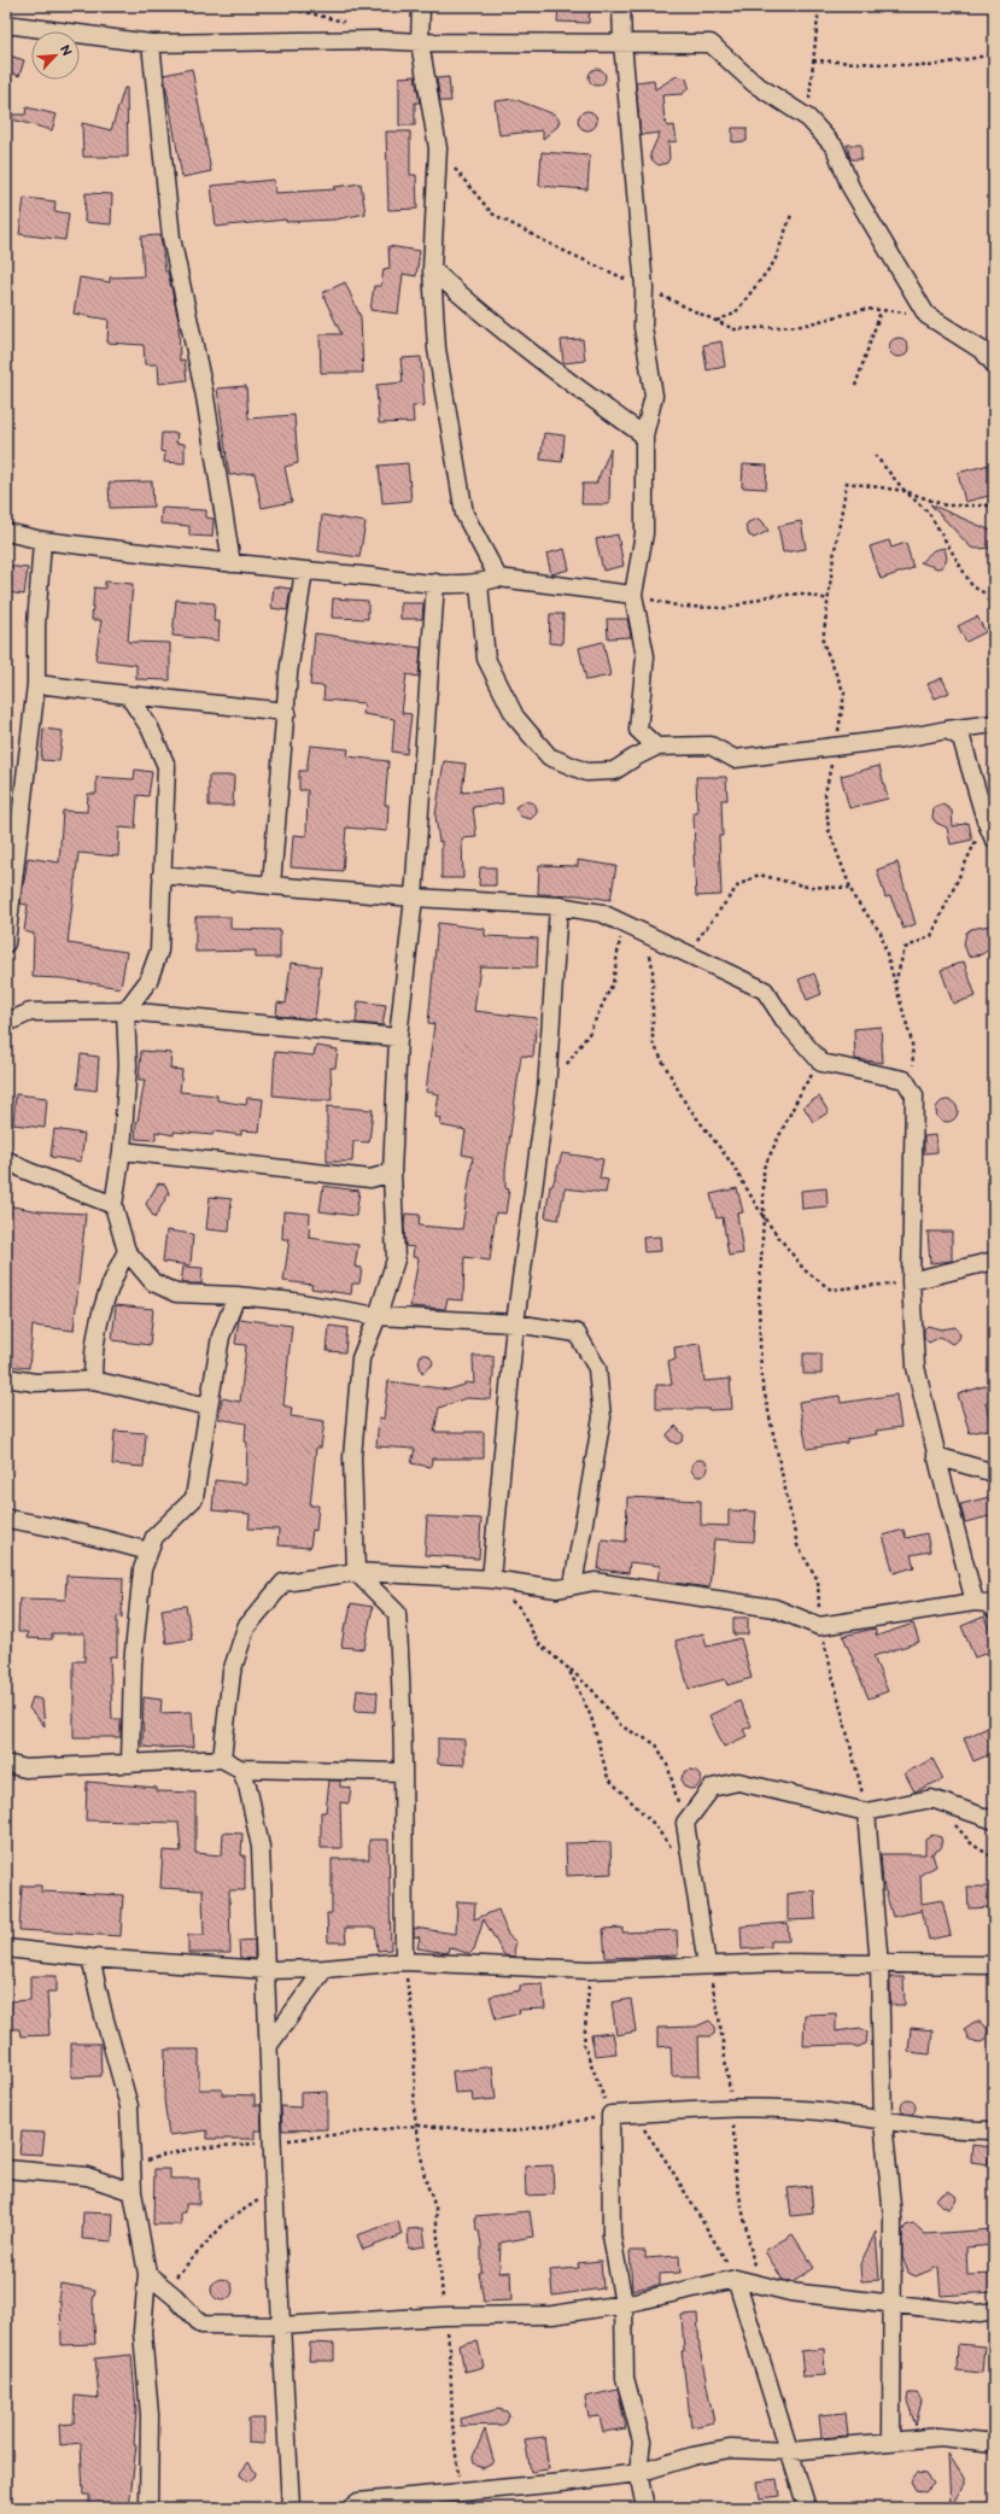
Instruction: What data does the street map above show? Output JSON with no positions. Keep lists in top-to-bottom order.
{
  "north": "top right"
}
